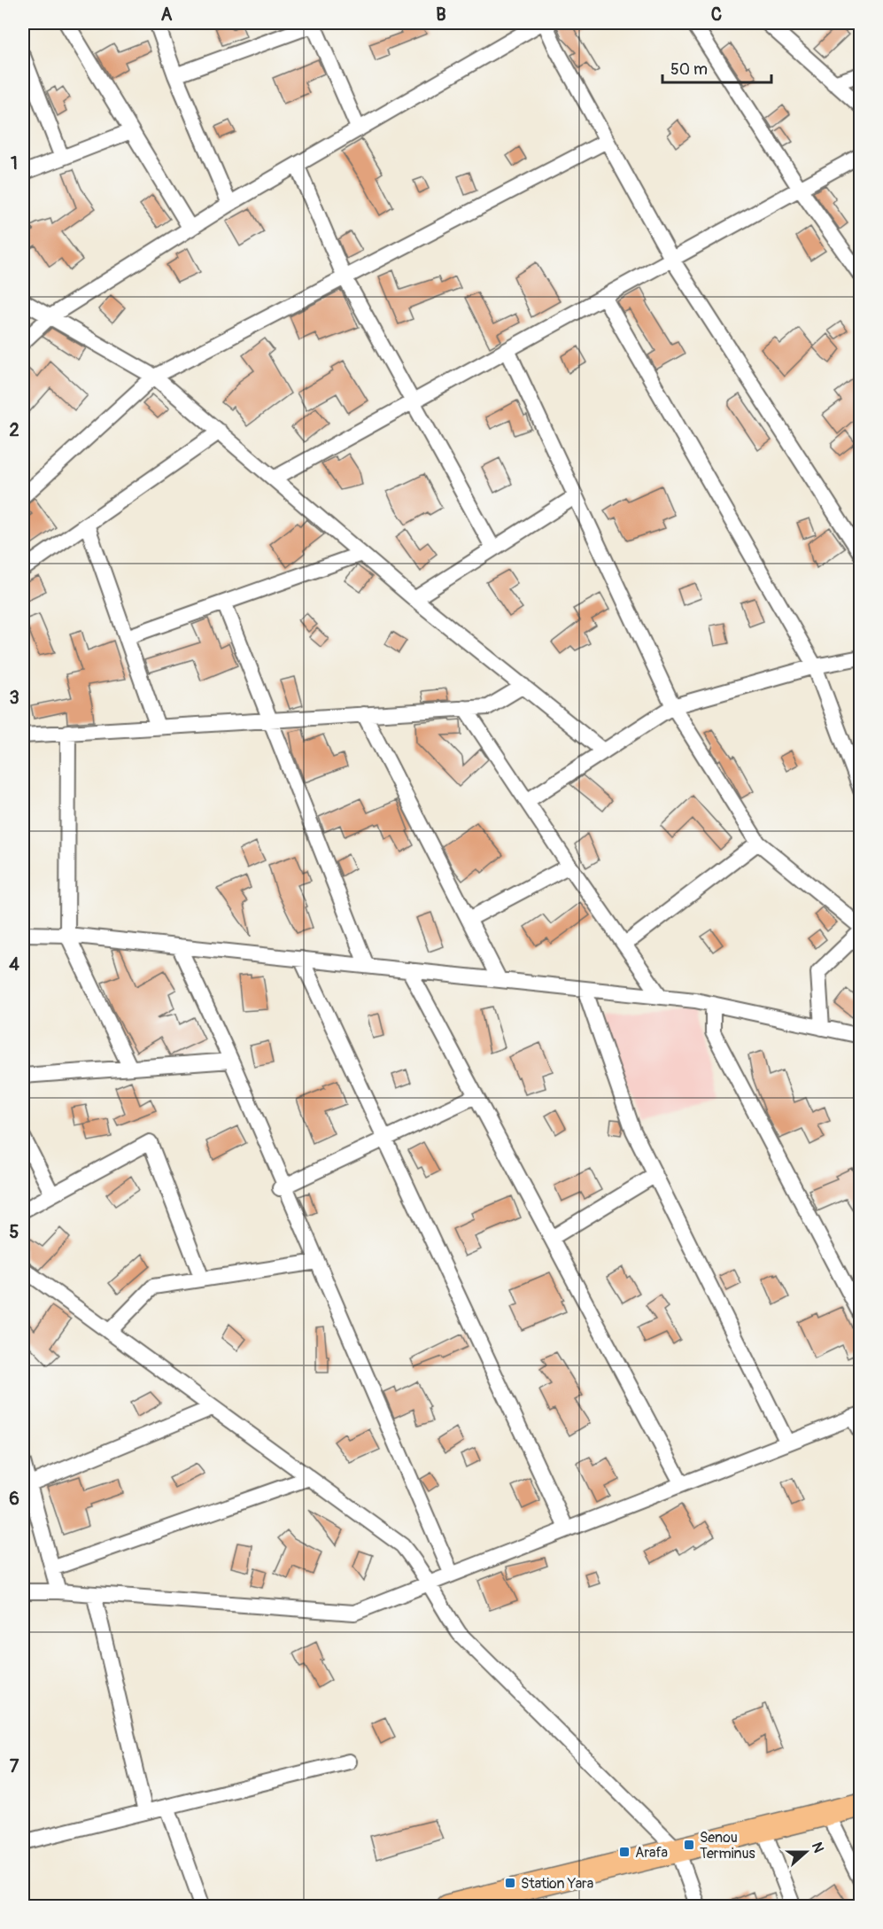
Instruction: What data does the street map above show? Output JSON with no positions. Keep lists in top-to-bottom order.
{
  "places": {
    "transit": ["Senou Terminus", "Arafa", "Station Yara"]
  },
  "scale_bar": "50 m",
  "north": "right",
  "grid": {
    "columns": ["A", "B", "C"],
    "rows": [
      "1",
      "2",
      "3",
      "4",
      "5",
      "6",
      "7"
    ]
  }
}
